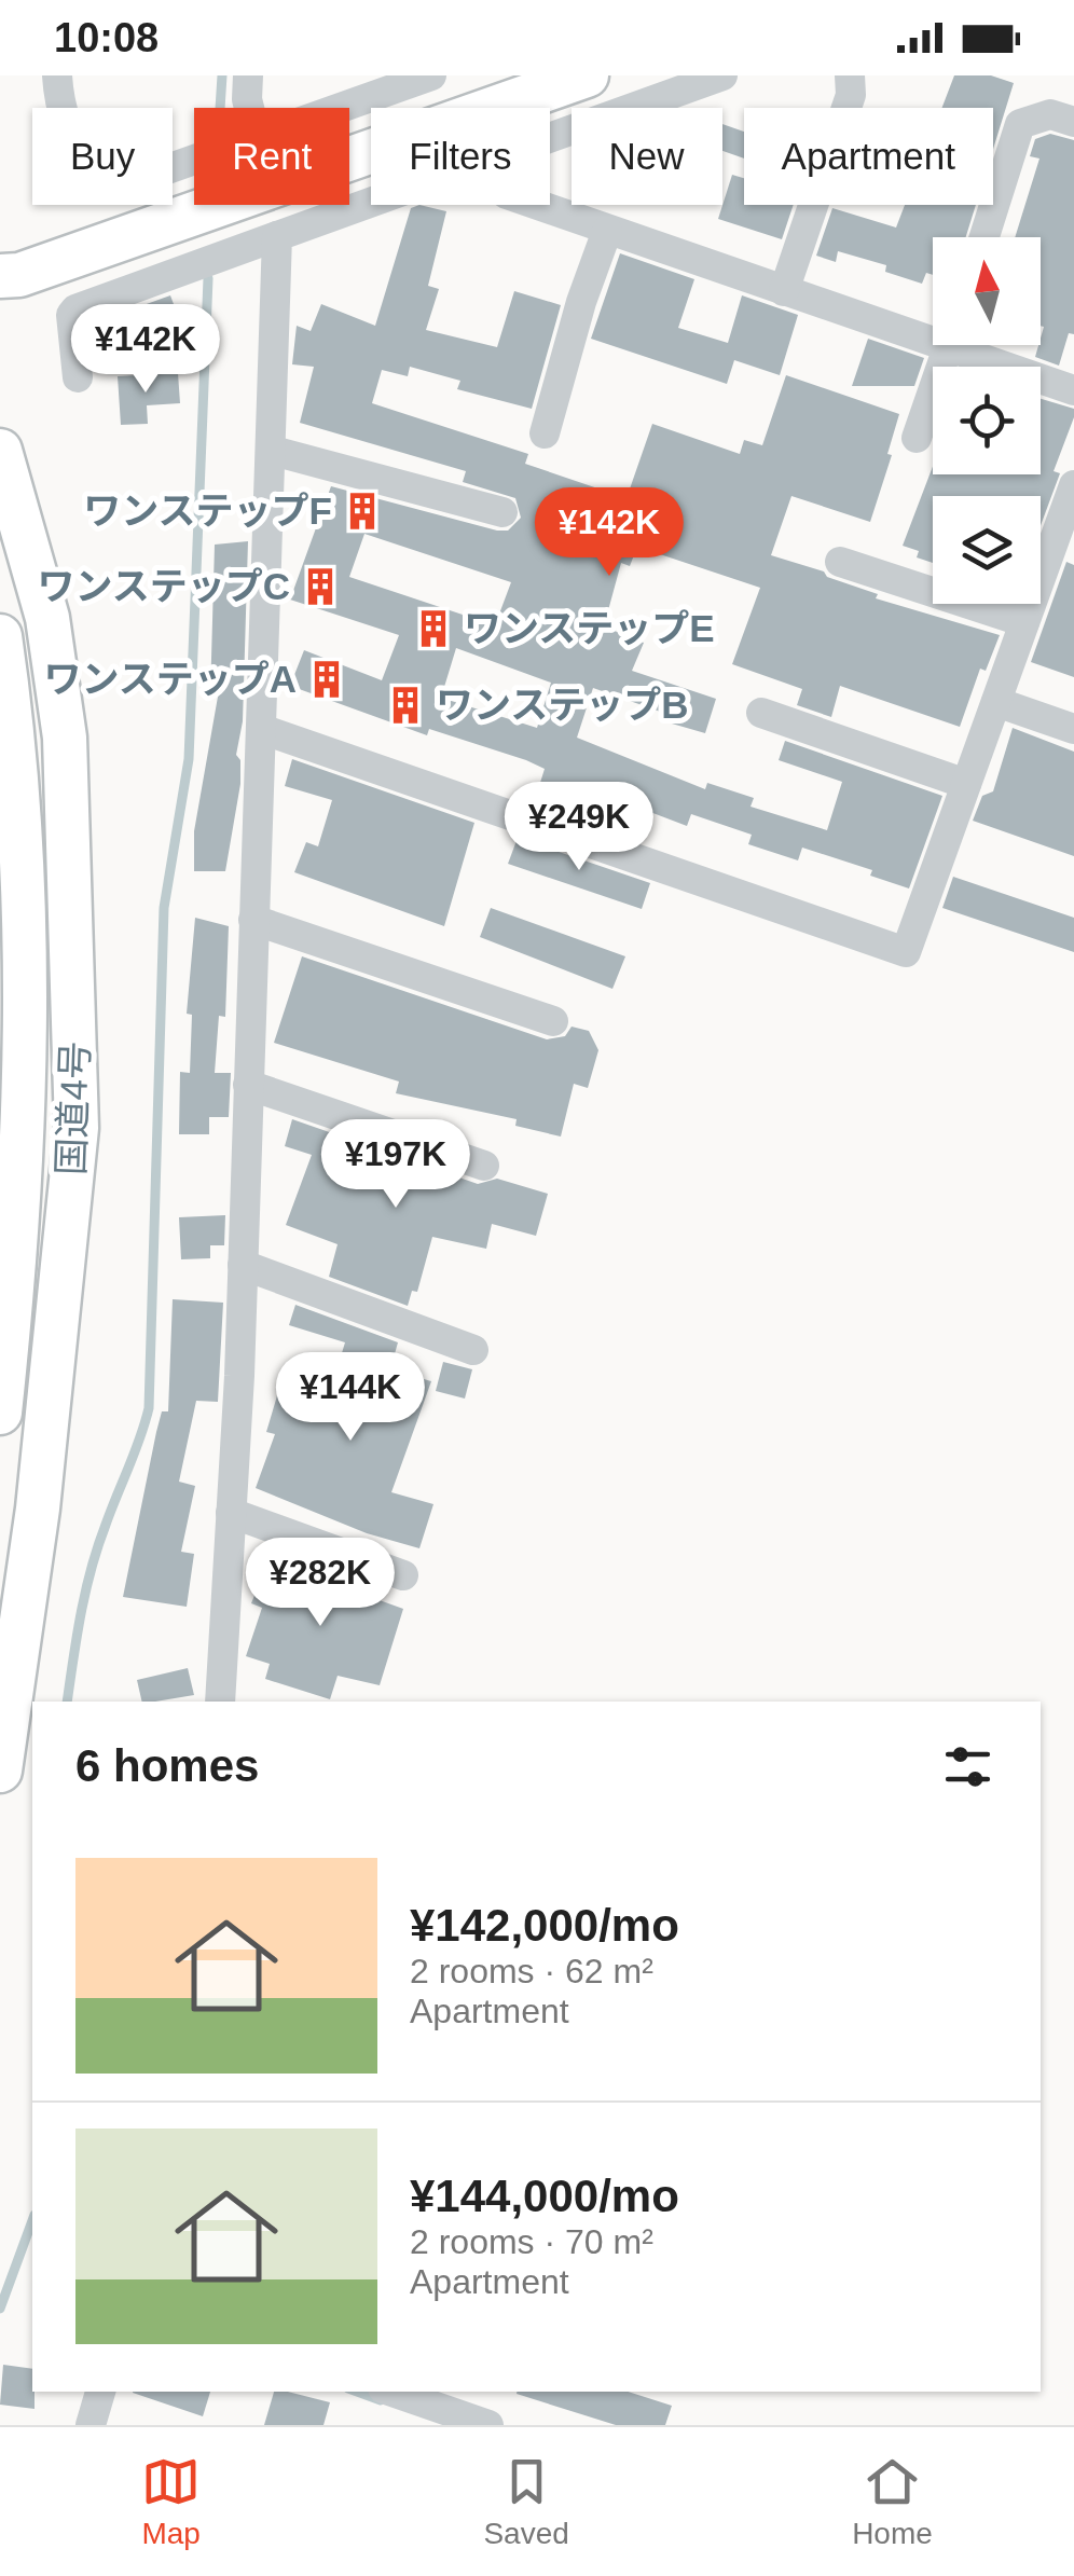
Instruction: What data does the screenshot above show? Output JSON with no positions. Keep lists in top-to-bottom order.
{
  "streets": {
    "highway": ["国道4号"]
  },
  "places": {
    "building": [
      "ワンステップF",
      "ワンステップC",
      "ワンステップE",
      "ワンステップA",
      "ワンステップB"
    ]
  },
  "north": "top",
  "page": {
    "status": "10:08",
    "chip": [
      "Buy",
      "Rent",
      "Filters",
      "New",
      "Apartment"
    ],
    "price": [
      "¥142K",
      "¥142K",
      "¥249K",
      "¥197K",
      "¥144K",
      "¥282K"
    ],
    "heading": "6 homes",
    "list": [
      {
        "name": "¥142,000/mo",
        "note": "2 rooms · 62 m² · Apartment"
      },
      {
        "name": "¥144,000/mo",
        "note": "2 rooms · 70 m² · Apartment"
      }
    ],
    "tabs": ["Map", "Saved", "Home"]
  }
}
